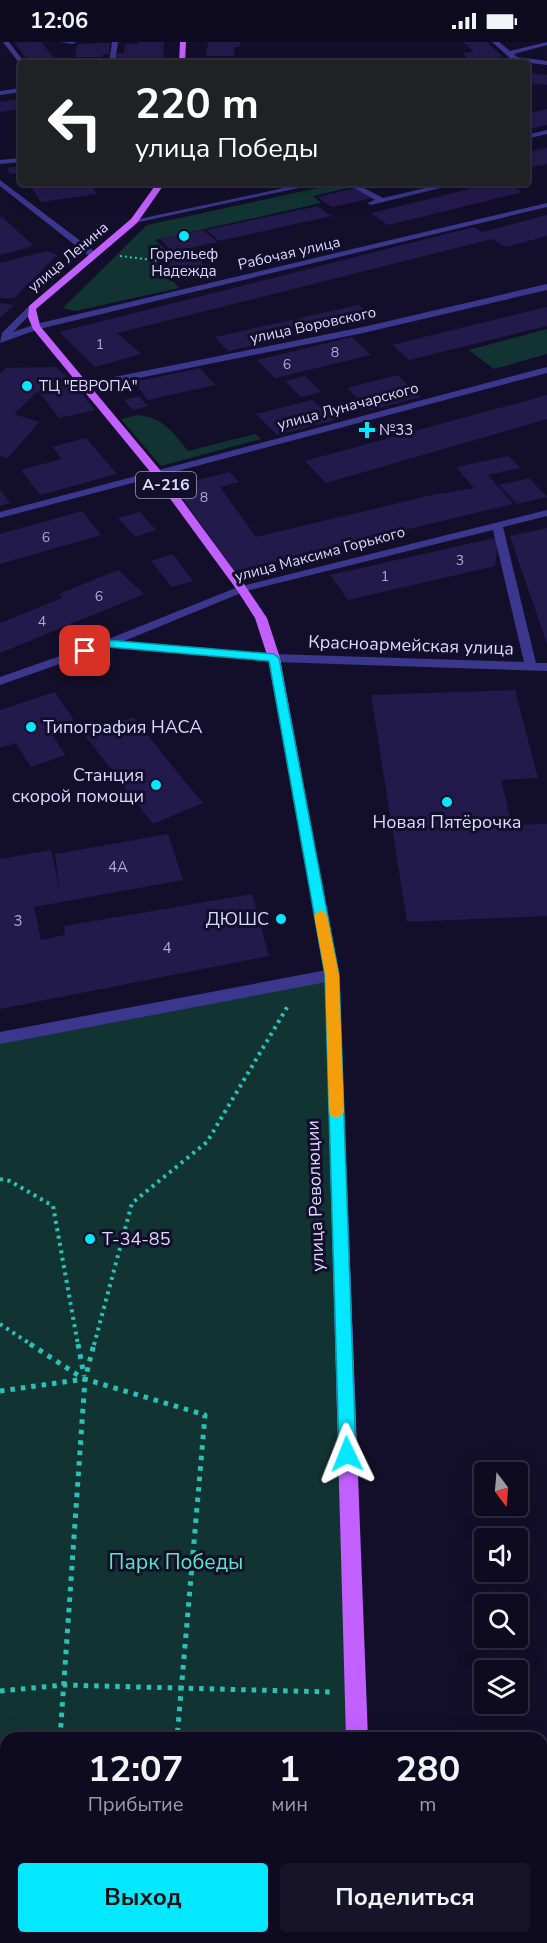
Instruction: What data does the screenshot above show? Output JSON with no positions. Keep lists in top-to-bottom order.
{
  "streets": {
    "main road": ["улица Ленина", "А-216", "улица Революции"],
    "street": [
      "Рабочая улица",
      "улица Воровского",
      "улица Луначарского",
      "улица Максима Горького",
      "Красноармейская улица"
    ]
  },
  "crossings": [
    ["Рабочая улица", "улица Ленина"],
    ["Рабочая улица", "А-216"],
    ["улица Ленина", "А-216"],
    ["улица Воровского", "А-216"],
    ["улица Луначарского", "А-216"],
    ["А-216", "улица Максима Горького"],
    ["А-216", "Красноармейская улица"],
    ["А-216", "улица Революции"],
    ["улица Максима Горького", "Красноармейская улица"],
    ["Красноармейская улица", "улица Революции"]
  ],
  "parks": ["Парк Победы"],
  "places": {
    "other": [
      "Горельеф Надежда",
      "ТЦ \"ЕВРОПА\"",
      "Типография НАСА",
      "Станция скорой помощи",
      "Новая Пятёрочка",
      "ДЮШС",
      "Т-34-85"
    ],
    "health": ["№33"]
  },
  "house_numbers": [
    "1",
    "8",
    "6",
    "8",
    "6",
    "3",
    "1",
    "6",
    "4",
    "4А",
    "3",
    "4"
  ],
  "north": "bottom",
  "page": {
    "status": "12:06",
    "turn": ["220 m", "улица Победы"],
    "eta": [
      "12:07",
      "Прибытие",
      "1",
      "мин",
      "280",
      "m"
    ],
    "buttons": ["Выход", "Поделиться"]
  }
}
